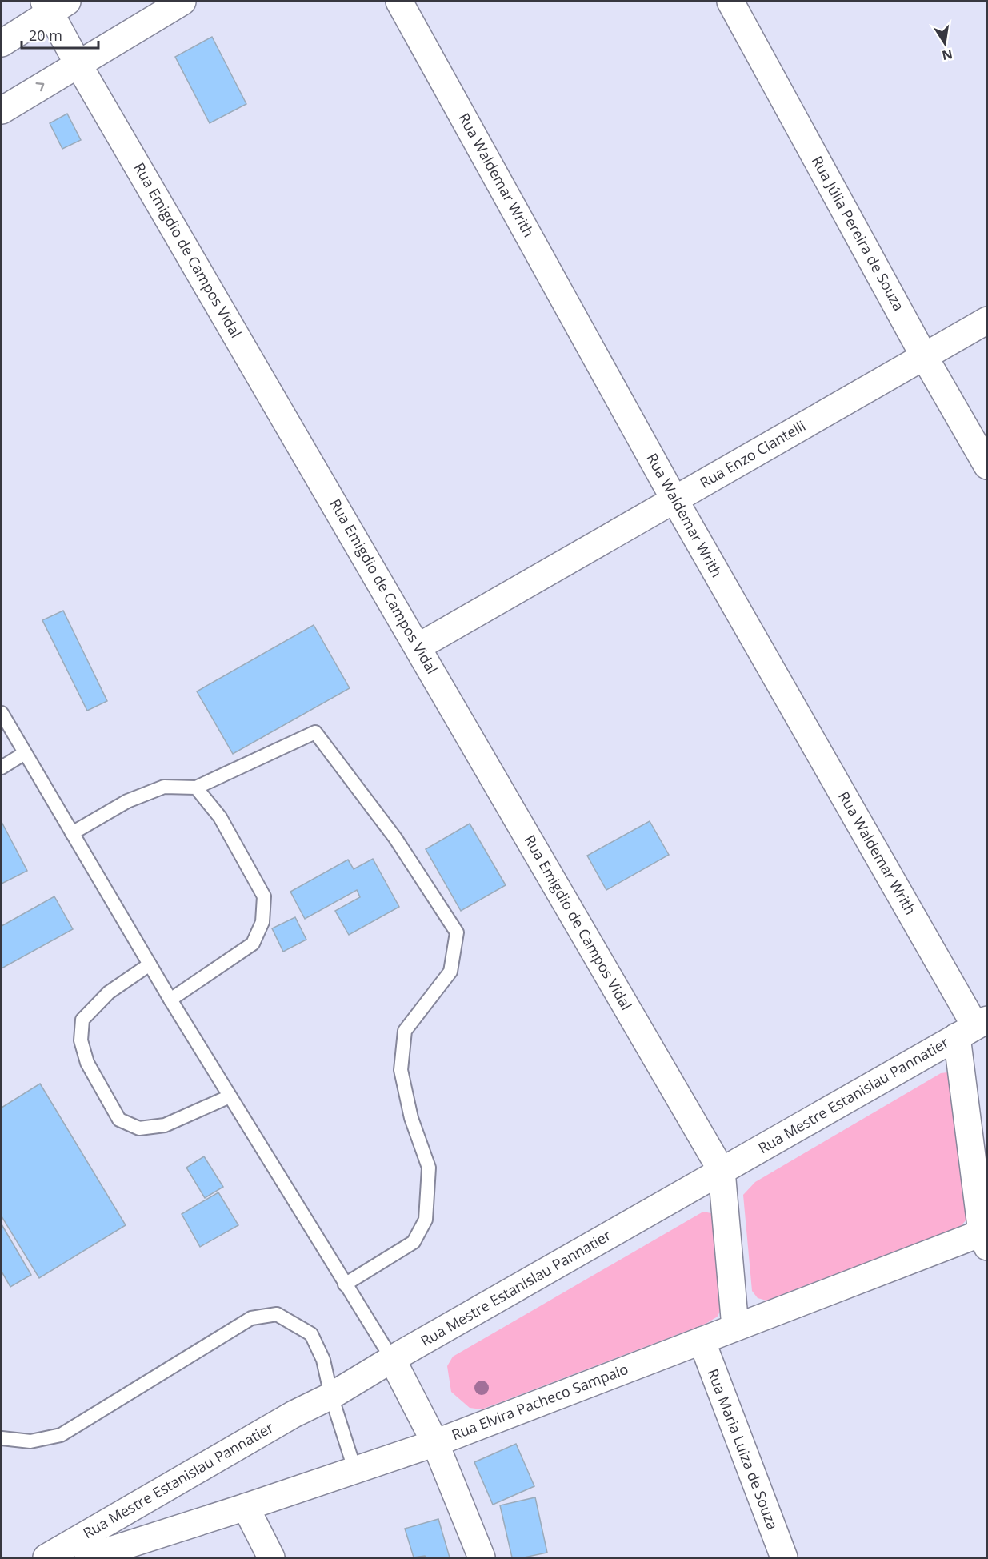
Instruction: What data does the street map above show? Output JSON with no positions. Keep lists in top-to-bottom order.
{
  "streets": {
    "street": [
      "Rua Waldemar Writh",
      "Rua Júlia Pereira de Souza",
      "Rua Emigdio de Campos Vidal",
      "Rua Enzo Ciantelli",
      "Rua Mestre Estanislau Pannatier",
      "Rua Elvira Pacheco Sampaio",
      "Rua Maria Luiza de Souza"
    ]
  },
  "crossings": [
    ["Rua Waldemar Writh", "Rua Enzo Ciantelli"],
    ["Rua Waldemar Writh", "Rua Mestre Estanislau Pannatier"],
    ["Rua Waldemar Writh", "Rua Elvira Pacheco Sampaio"],
    ["Rua Júlia Pereira de Souza", "Rua Enzo Ciantelli"],
    ["Rua Emigdio de Campos Vidal", "Rua Enzo Ciantelli"],
    ["Rua Emigdio de Campos Vidal", "Rua Mestre Estanislau Pannatier"],
    ["Rua Elvira Pacheco Sampaio", "Rua Maria Luiza de Souza"]
  ],
  "scale_bar": "20 m",
  "north": "bottom"
}
